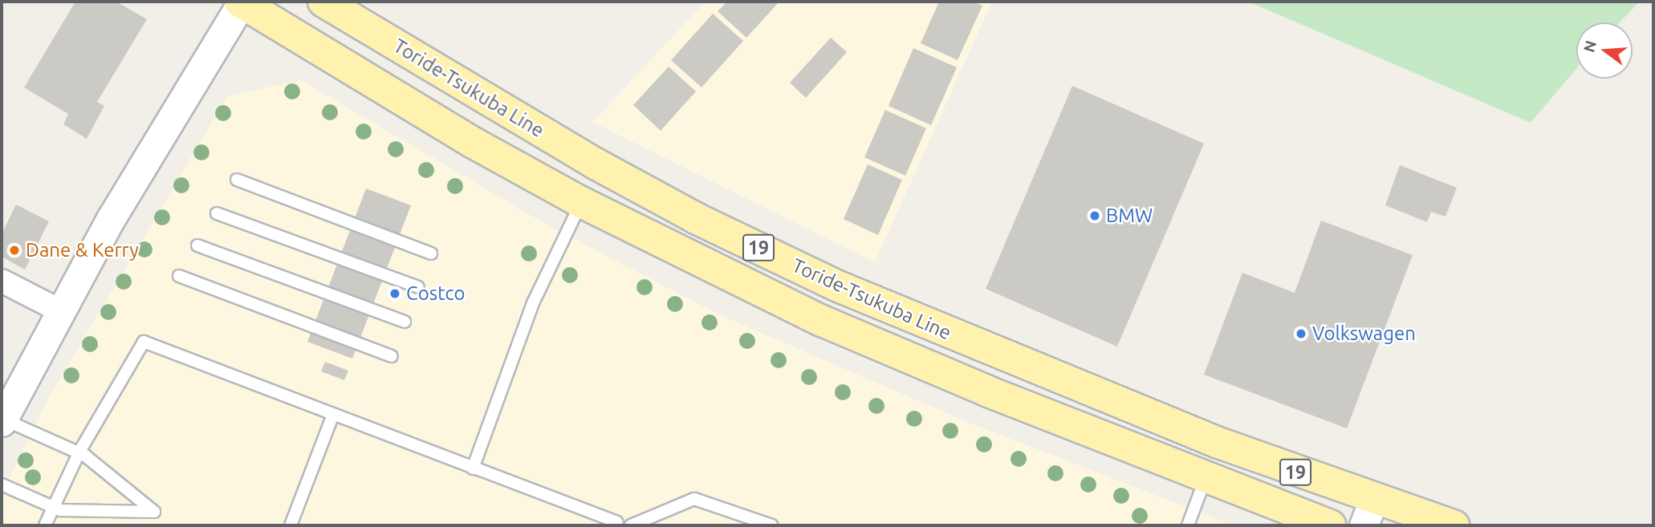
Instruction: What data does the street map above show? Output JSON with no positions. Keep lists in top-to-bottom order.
{
  "streets": {
    "main road": ["Toride-Tsukuba Line", "19"]
  },
  "places": [
    "BMW",
    "Dane & Kerry",
    "Costco",
    "Volkswagen"
  ],
  "north": "left"
}
